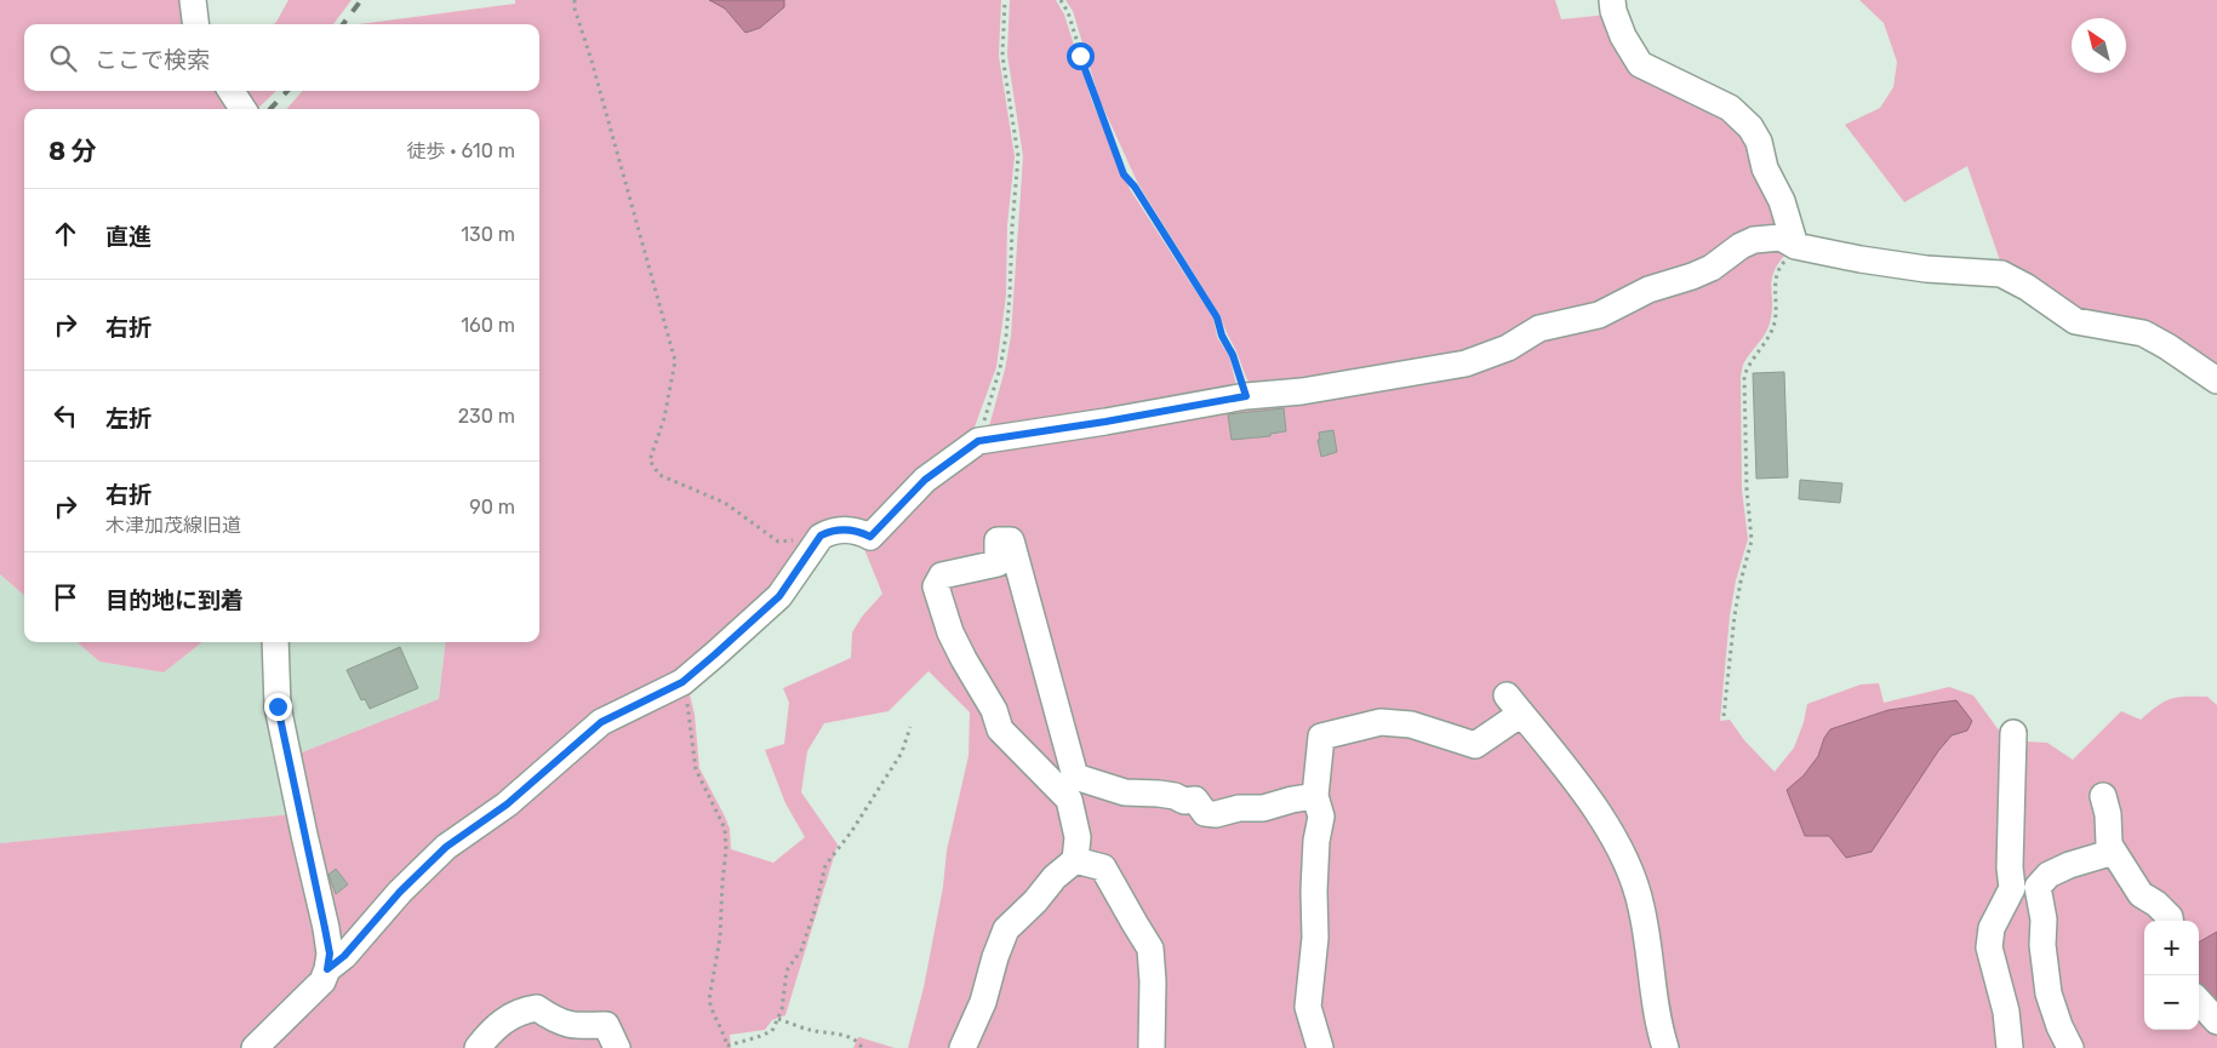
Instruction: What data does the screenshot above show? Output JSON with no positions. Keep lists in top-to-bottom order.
{
  "north": "top left",
  "page": {
    "search": "ここで検索",
    "heading": ["8 分", "徒歩 · 610 m"],
    "list": [
      ["直進", "130 m"],
      ["右折", "160 m"],
      ["左折", "230 m"],
      ["右折", "木津加茂線旧道", "90 m"],
      "目的地に到着"
    ],
    "map_buttons": ["+", "−"]
  }
}
